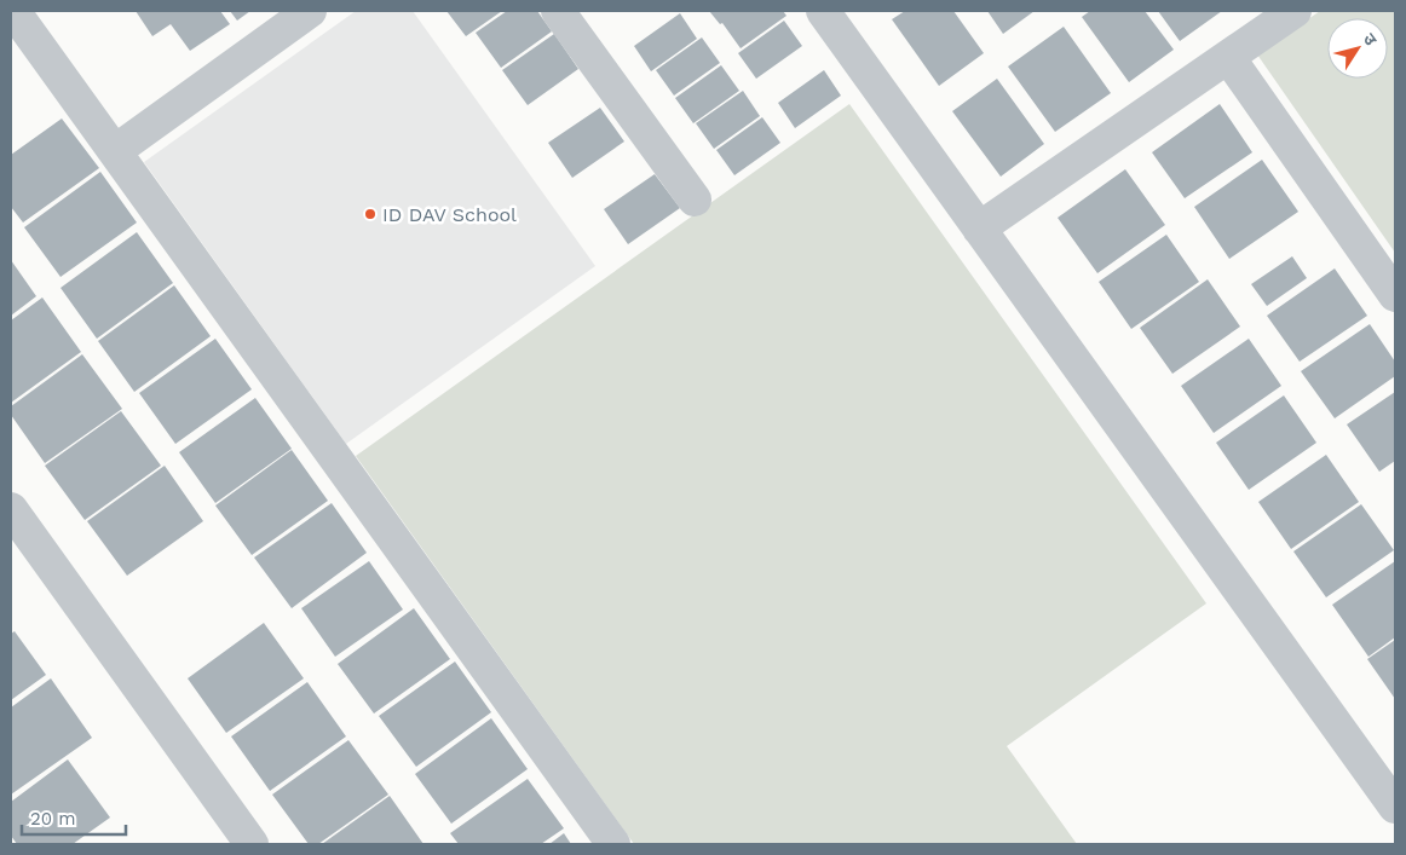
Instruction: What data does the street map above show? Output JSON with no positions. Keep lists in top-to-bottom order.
{
  "places": ["ID DAV School"],
  "scale_bar": "20 m",
  "north": "top right"
}
